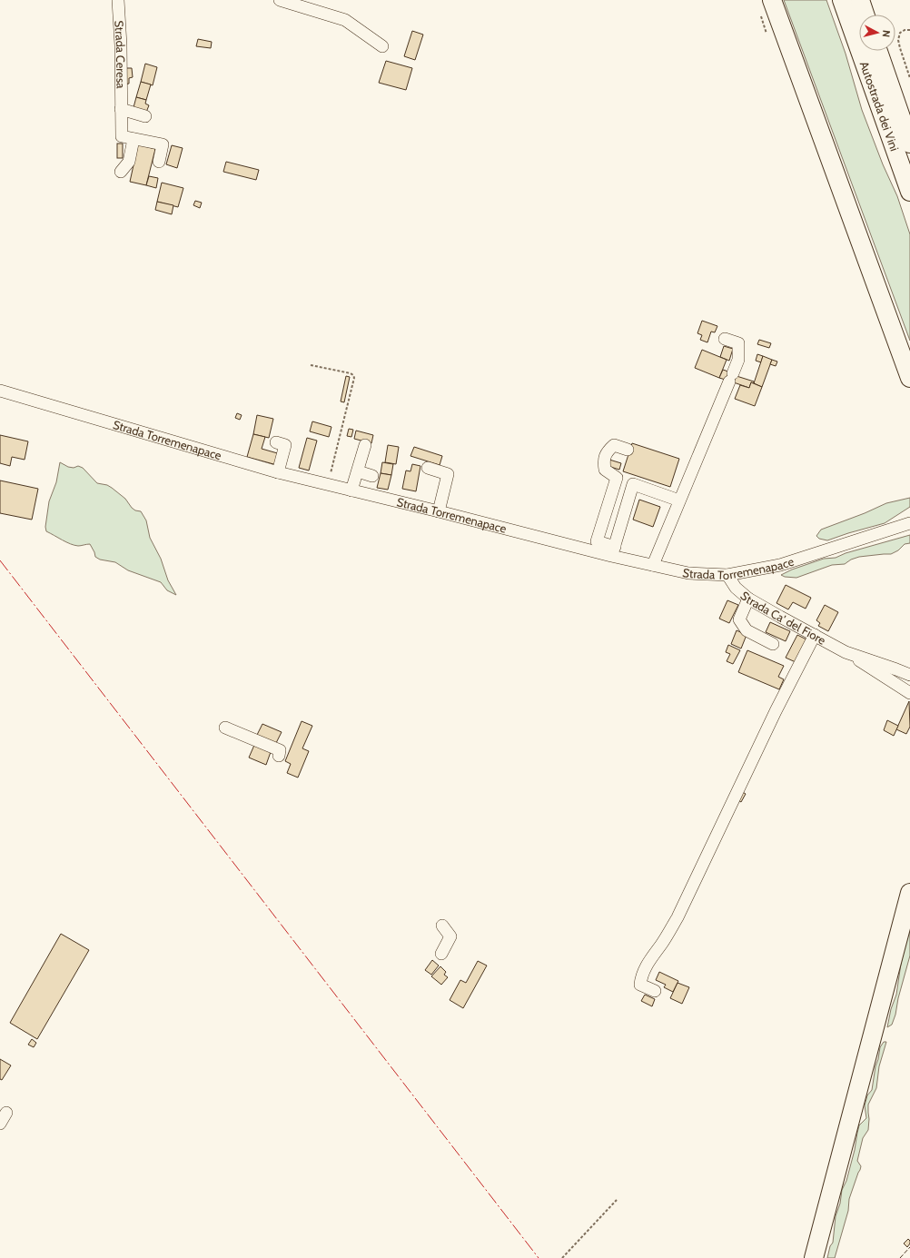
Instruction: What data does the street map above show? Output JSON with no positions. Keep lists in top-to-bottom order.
{
  "streets": {
    "highway": ["Autostrada dei Vini"],
    "street": ["Strada Ceresa", "Strada Torremenapace", "Strada Ca' del Fiore"]
  },
  "crossings": [
    ["Strada Torremenapace", "Strada Ca' del Fiore"]
  ],
  "north": "right"
}
